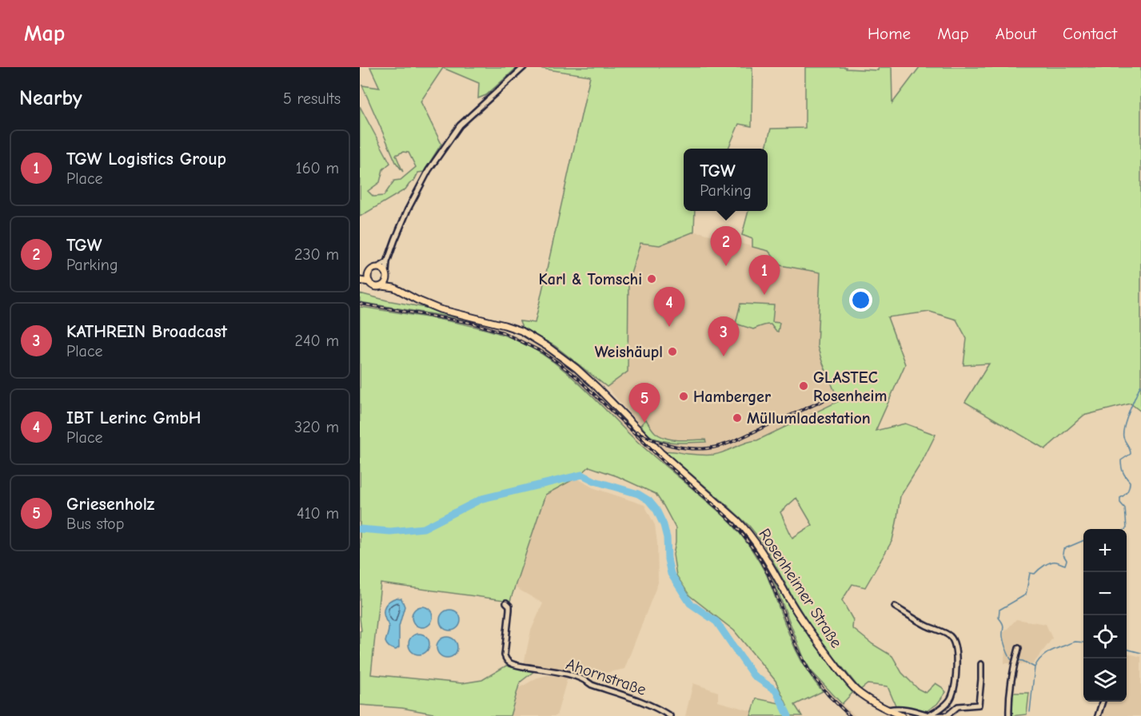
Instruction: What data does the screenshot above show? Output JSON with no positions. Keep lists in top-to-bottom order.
{
  "streets": {
    "main road": ["Rosenheimer Straße"],
    "street": ["Ahornstraße"]
  },
  "places": [
    "Karl & Tomschi",
    "Weishäupl",
    "GLASTEC Rosenheim",
    "Hamberger",
    "Müllumladestation"
  ],
  "page": {
    "header": "Map",
    "nav": [
      "Home",
      "Map",
      "About",
      "Contact"
    ],
    "heading": ["Nearby", "5 results"],
    "list": [
      {
        "mark": "1",
        "name": "TGW Logistics Group",
        "note": "Place",
        "value": "160 m"
      },
      {
        "mark": "2",
        "name": "TGW",
        "note": "Parking",
        "value": "230 m"
      },
      {
        "mark": "3",
        "name": "KATHREIN Broadcast",
        "note": "Place",
        "value": "240 m"
      },
      {
        "mark": "4",
        "name": "IBT Lerinc GmbH",
        "note": "Place",
        "value": "320 m"
      },
      {
        "mark": "5",
        "name": "Griesenholz",
        "note": "Bus stop",
        "value": "410 m"
      }
    ],
    "popup": ["TGW", "Parking"],
    "pins": [
      "2",
      "1",
      "4",
      "3",
      "5"
    ],
    "map_buttons": ["+", "−"]
  }
}
